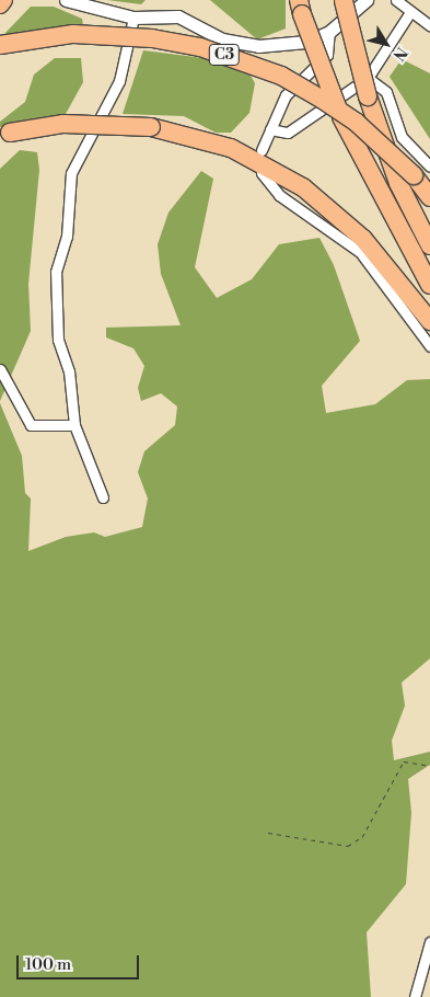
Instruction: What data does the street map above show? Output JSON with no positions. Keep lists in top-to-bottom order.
{
  "streets": {
    "highway": ["C3"]
  },
  "scale_bar": "100 m",
  "north": "bottom right"
}
